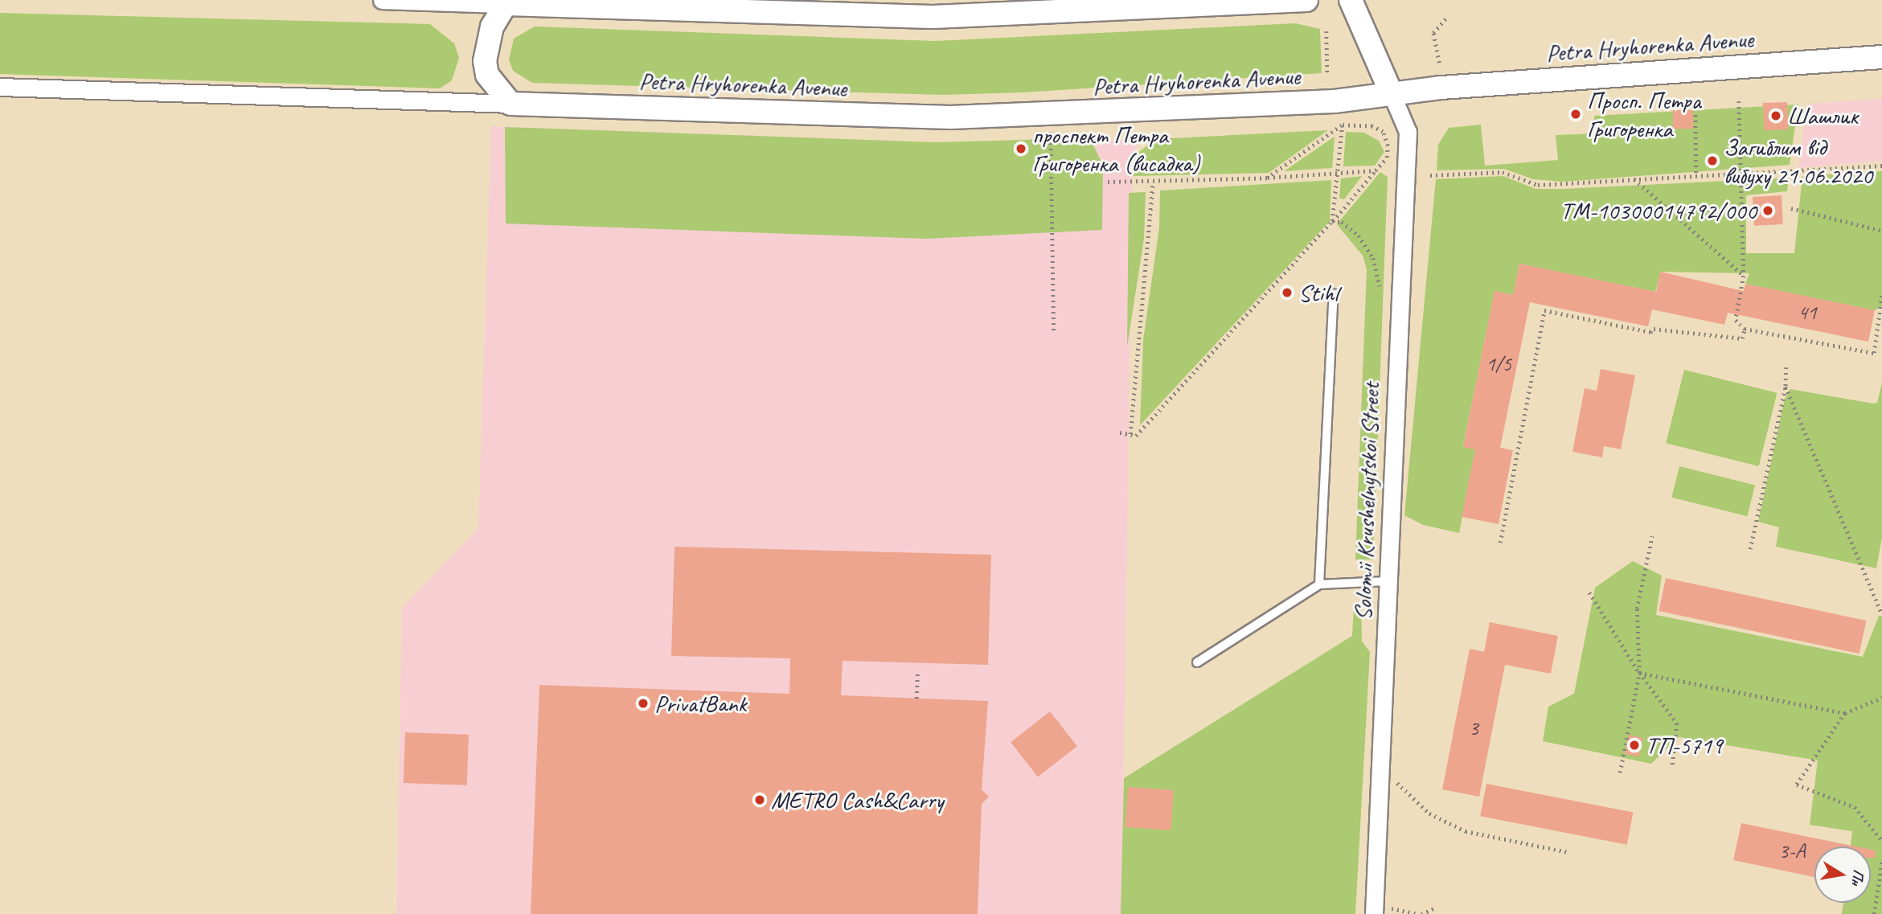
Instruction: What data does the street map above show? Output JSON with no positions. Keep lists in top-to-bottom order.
{
  "streets": {
    "street": ["Petra Hryhorenka Avenue", "Solomii Krushelnytskoi Street"]
  },
  "crossings": [
    ["Petra Hryhorenka Avenue", "Solomii Krushelnytskoi Street"]
  ],
  "places": [
    "Просп. Петра Григоренка",
    "Шашлик",
    "проспект Петра Григоренка (висадка)",
    "Загиблим від вибуху 21.06.2020",
    "ТМ-10300014792/000",
    "Stihl",
    "PrivatBank",
    "ТП-5719",
    "METRO Cash&Carry"
  ],
  "house_numbers": [
    "41",
    "1/5",
    "3",
    "3-А"
  ],
  "north": "right"
}
